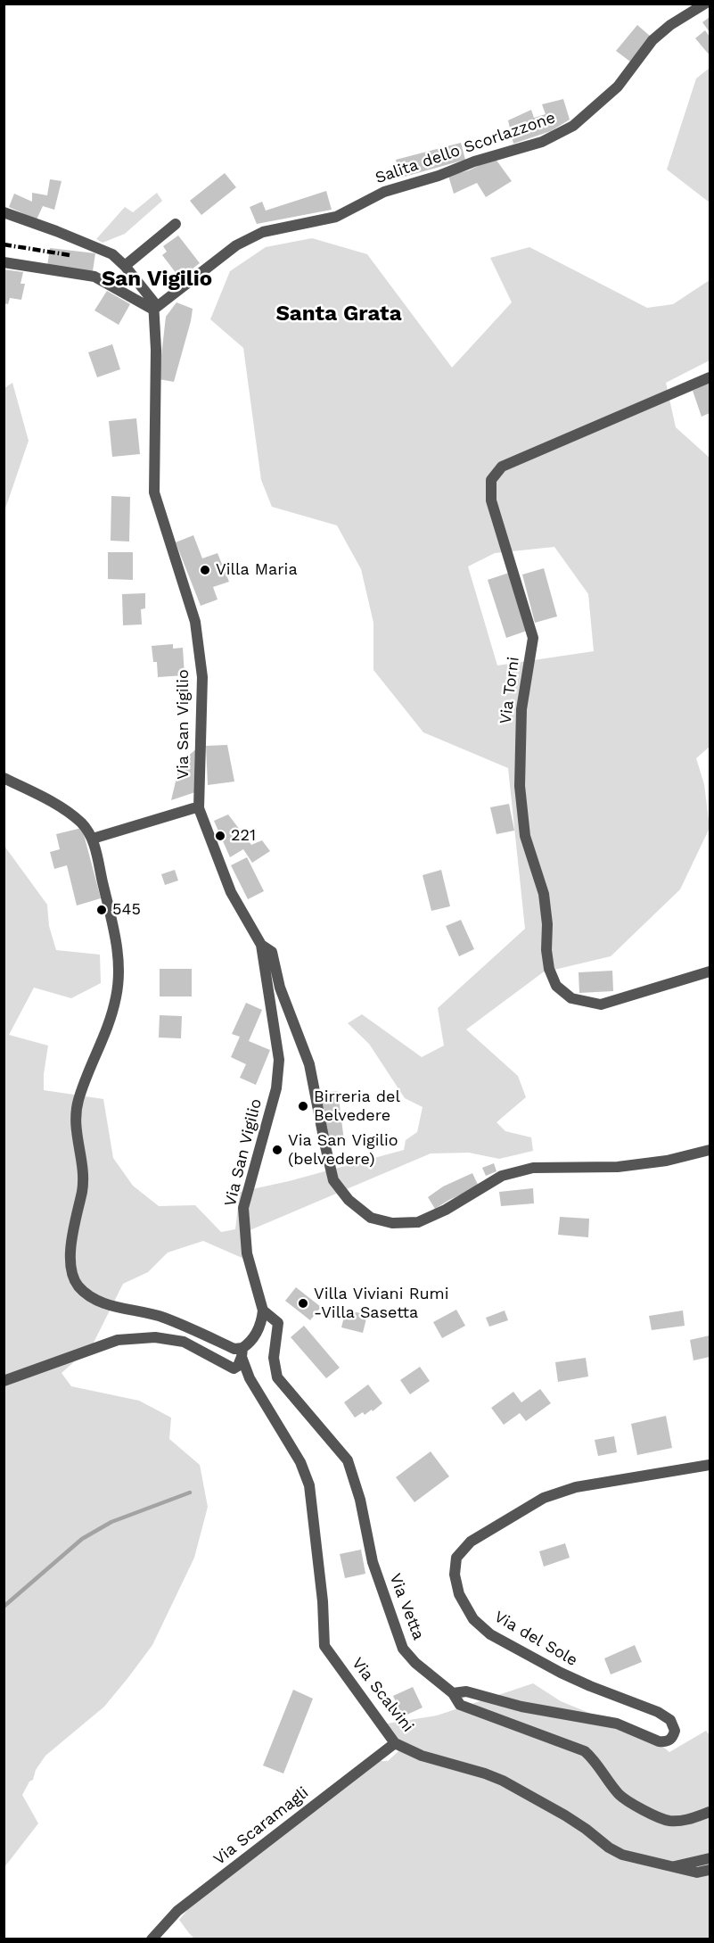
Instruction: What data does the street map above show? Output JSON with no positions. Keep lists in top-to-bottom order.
{
  "streets": {
    "street": [
      "Salita dello Scorlazzone",
      "Via Torni",
      "Via San Vigilio",
      "Via Vetta",
      "Via del Sole",
      "Via Scalvini",
      "Via Scaramagli"
    ]
  },
  "crossings": [
    ["Salita dello Scorlazzone", "Via San Vigilio"],
    ["Via San Vigilio", "Via Vetta"],
    ["Via Vetta", "Via del Sole"],
    ["Via Scalvini", "Via Scaramagli"]
  ],
  "districts": ["San Vigilio", "Santa Grata"],
  "places": [
    "Villa Maria",
    "221",
    "545",
    "Birreria del Belvedere",
    "Via San Vigilio (belvedere)",
    "Villa Viviani Rumi -Villa Sasetta"
  ]
}
